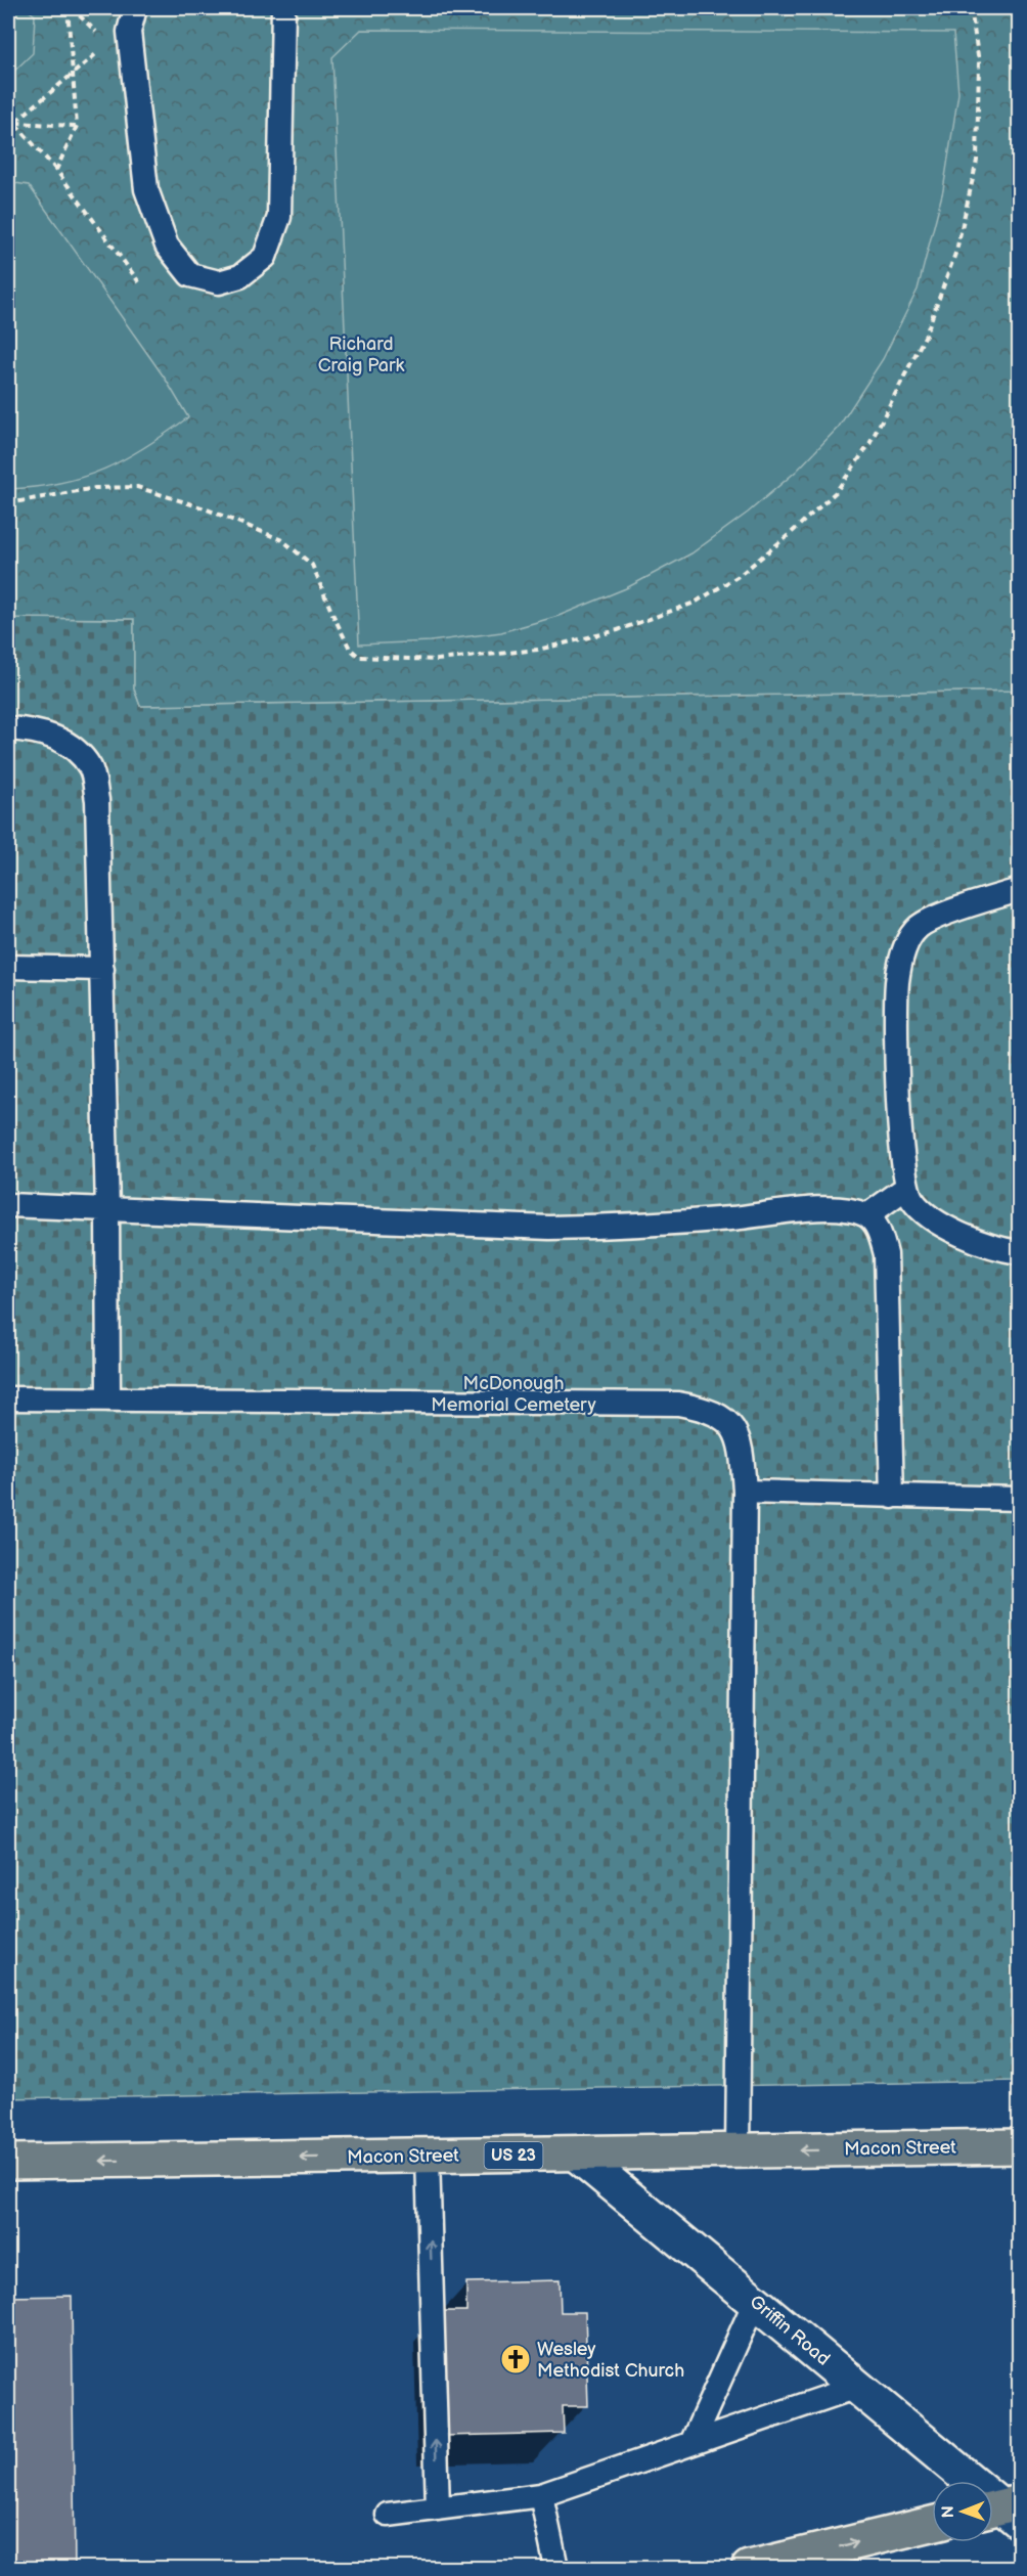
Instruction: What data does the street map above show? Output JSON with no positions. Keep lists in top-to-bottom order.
{
  "streets": {
    "main road": ["Macon Street", "US 23"],
    "street": ["Griffin Road"]
  },
  "crossings": [
    ["Macon Street", "Griffin Road"]
  ],
  "one_way": ["Macon Street"],
  "parks": ["Richard Craig Park", "McDonough Memorial Cemetery"],
  "places": {
    "church": ["Wesley Methodist Church"]
  },
  "north": "left"
}
